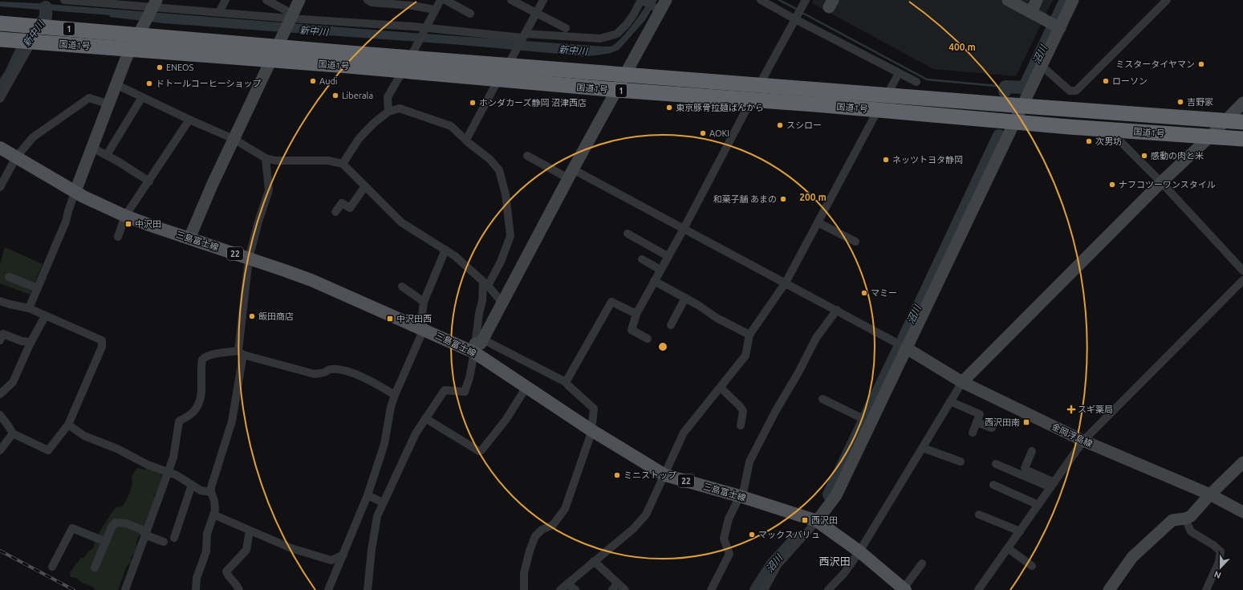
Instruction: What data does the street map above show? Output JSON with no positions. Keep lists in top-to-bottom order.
{
  "streets": {
    "highway": ["1", "国道1号"],
    "main road": ["三島富士線", "22"],
    "street": ["金岡浮島線"]
  },
  "districts": ["西沢田"],
  "water": ["新中川", "沼川"],
  "places": {
    "other": [
      "ミスタータイヤマン",
      "ENEOS",
      "Audi",
      "ローソン",
      "ドトールコーヒーショップ",
      "Liberala",
      "吉野家",
      "ホンダカーズ静岡 沼津西店",
      "東京豚骨拉麺ばんから",
      "スシロー",
      "AOKI",
      "次男坊",
      "感動の肉と米",
      "ネッツトヨタ静岡",
      "ナフコツーワンスタイル",
      "和菓子舗 あまの",
      "マミー",
      "飯田商店",
      "ミニストップ",
      "マックスバリュ"
    ],
    "transit": [
      "中沢田",
      "中沢田西",
      "西沢田南",
      "西沢田"
    ],
    "health": ["スギ薬局"]
  },
  "north": "bottom",
  "rings": ["400 m", "200 m"]
}
